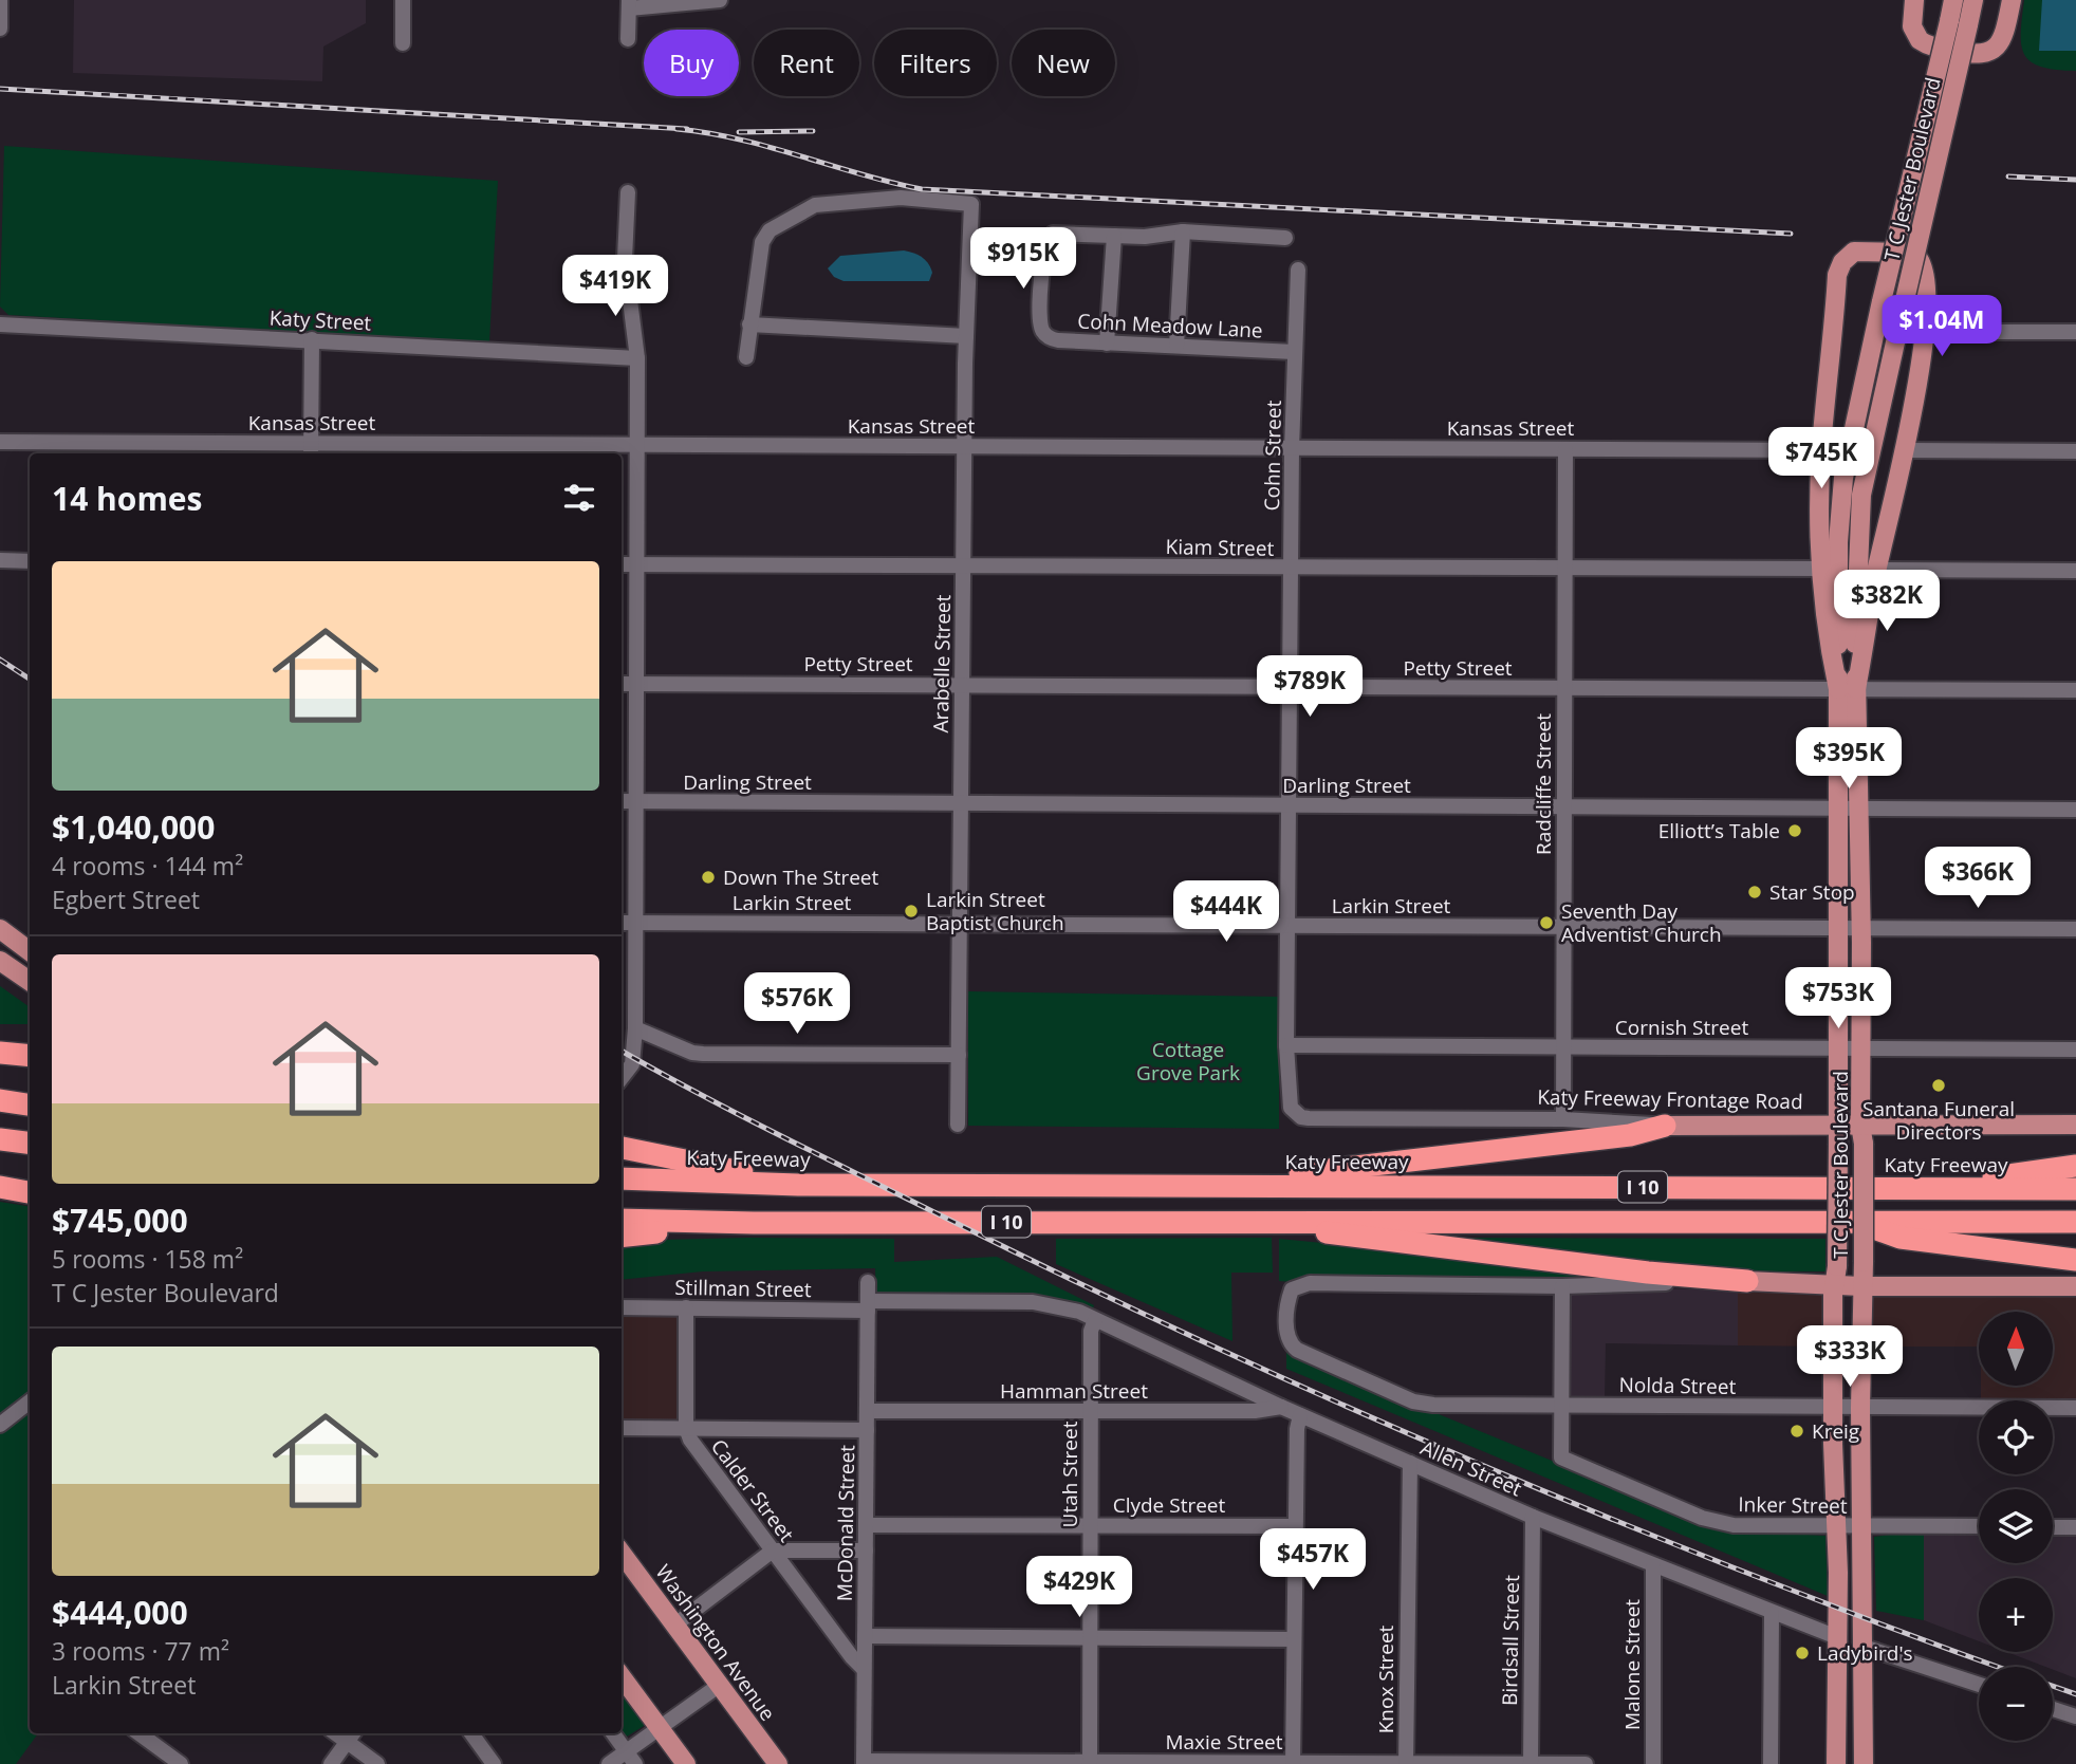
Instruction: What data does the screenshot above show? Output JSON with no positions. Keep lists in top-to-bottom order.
{
  "streets": {
    "highway": ["Katy Freeway", "I 10"],
    "main road": ["T C Jester Boulevard", "Katy Freeway Frontage Road", "Washington Avenue"],
    "street": [
      "Katy Street",
      "Cohn Meadow Lane",
      "Kansas Street",
      "Cohn Street",
      "Kiam Street",
      "Petty Street",
      "Arabelle Street",
      "Darling Street",
      "Radcliffe Street",
      "Larkin Street",
      "Cornish Street",
      "Stillman Street",
      "Nolda Street",
      "Hamman Street",
      "Allen Street",
      "Utah Street",
      "Calder Street",
      "Clyde Street",
      "Inker Street",
      "McDonald Street",
      "Birdsall Street",
      "Malone Street",
      "Knox Street",
      "Maxie Street"
    ]
  },
  "crossings": [
    ["T C Jester Boulevard", "Petty Street"],
    ["T C Jester Boulevard", "Darling Street"],
    ["T C Jester Boulevard", "Larkin Street"],
    ["T C Jester Boulevard", "Cornish Street"],
    ["T C Jester Boulevard", "Katy Freeway Frontage Road"],
    ["T C Jester Boulevard", "Nolda Street"],
    ["T C Jester Boulevard", "Allen Street"],
    ["T C Jester Boulevard", "Inker Street"],
    ["Cohn Meadow Lane", "Cohn Street"],
    ["Kansas Street", "Cohn Street"],
    ["Kansas Street", "Arabelle Street"],
    ["Kansas Street", "Radcliffe Street"],
    ["Cohn Street", "Kiam Street"],
    ["Cohn Street", "Petty Street"],
    ["Cohn Street", "Darling Street"],
    ["Cohn Street", "Larkin Street"],
    ["Cohn Street", "Cornish Street"],
    ["Cohn Street", "Katy Freeway Frontage Road"],
    ["Kiam Street", "Arabelle Street"],
    ["Kiam Street", "Radcliffe Street"],
    ["Petty Street", "Arabelle Street"],
    ["Petty Street", "Radcliffe Street"],
    ["Arabelle Street", "Darling Street"],
    ["Arabelle Street", "Larkin Street"],
    ["Darling Street", "Radcliffe Street"],
    ["Radcliffe Street", "Larkin Street"],
    ["Radcliffe Street", "Cornish Street"],
    ["Radcliffe Street", "Katy Freeway Frontage Road"],
    ["Stillman Street", "Allen Street"],
    ["Stillman Street", "Utah Street"],
    ["Stillman Street", "Calder Street"],
    ["Stillman Street", "McDonald Street"],
    ["Nolda Street", "Inker Street"],
    ["Hamman Street", "Allen Street"],
    ["Hamman Street", "Utah Street"],
    ["Hamman Street", "McDonald Street"],
    ["Allen Street", "Utah Street"],
    ["Allen Street", "Birdsall Street"],
    ["Allen Street", "Malone Street"],
    ["Allen Street", "Knox Street"],
    ["Utah Street", "Clyde Street"],
    ["Utah Street", "Maxie Street"],
    ["Calder Street", "McDonald Street"],
    ["Clyde Street", "McDonald Street"],
    ["McDonald Street", "Maxie Street"],
    ["Birdsall Street", "Maxie Street"],
    ["Knox Street", "Maxie Street"]
  ],
  "parks": ["Cottage Grove Park"],
  "places": [
    "Elliott’s Table",
    "Down The Street",
    "Star Stop",
    "Larkin Street Baptist Church",
    "Seventh Day Adventist Church",
    "Santana Funeral Directors",
    "Kreig",
    "Ladybird's"
  ],
  "north": "top",
  "page": {
    "chip": [
      "Buy",
      "Rent",
      "Filters",
      "New"
    ],
    "price": [
      "$915K",
      "$419K",
      "$1.04M",
      "$745K",
      "$382K",
      "$789K",
      "$395K",
      "$366K",
      "$444K",
      "$753K",
      "$576K",
      "$333K",
      "$457K",
      "$429K"
    ],
    "heading": "14 homes",
    "list": [
      {
        "name": "$1,040,000",
        "note": "4 rooms · 144 m² · Egbert Street"
      },
      {
        "name": "$745,000",
        "note": "5 rooms · 158 m² · T C Jester Boulevard"
      },
      {
        "name": "$444,000",
        "note": "3 rooms · 77 m² · Larkin Street"
      }
    ],
    "map_buttons": ["+", "−"]
  }
}
